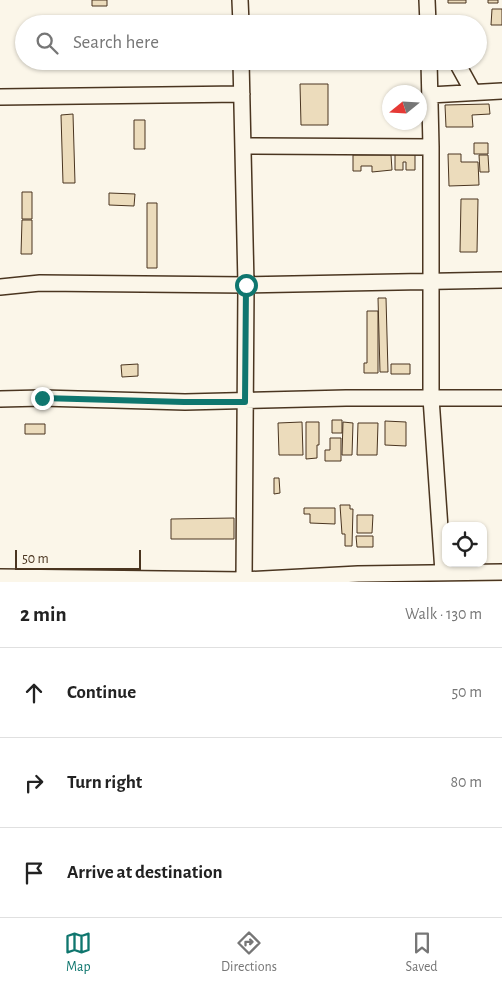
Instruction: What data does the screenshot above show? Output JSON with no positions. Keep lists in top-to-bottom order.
{
  "scale_bar": "50 m",
  "north": "left",
  "page": {
    "search": "Search here",
    "scale": "50 m",
    "heading": ["2 min", "Walk · 130 m"],
    "list": [
      ["Continue", "50 m"],
      ["Turn right", "80 m"],
      "Arrive at destination"
    ],
    "nav": ["Map", "Directions", "Saved"]
  }
}
